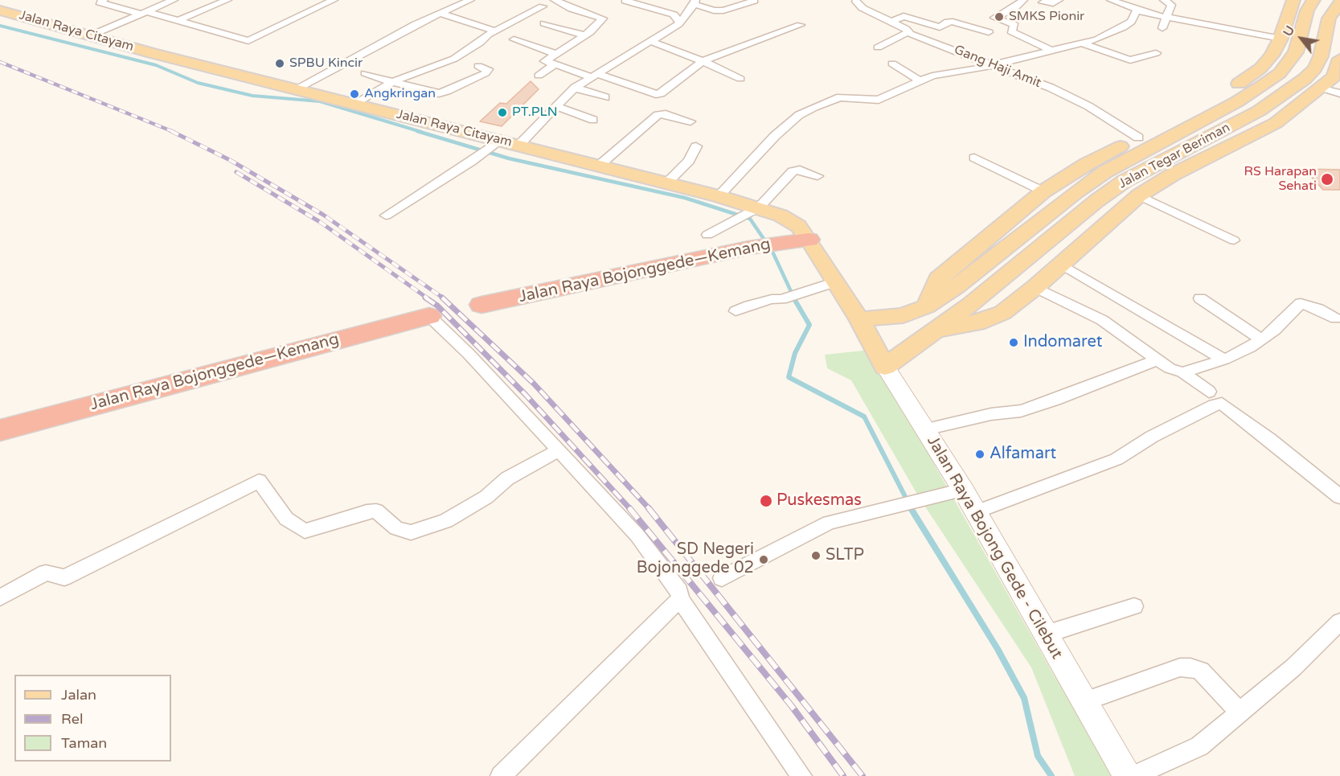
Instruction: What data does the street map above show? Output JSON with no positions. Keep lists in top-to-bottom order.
{
  "streets": {
    "highway": ["Jalan Raya Bojonggede—Kemang"],
    "main road": ["Jalan Raya Citayam", "Jalan Tegar Beriman", "Jalan Raya Bojong Gede - Cilebut"],
    "street": ["Gang Haji Amit"]
  },
  "crossings": [
    ["Jalan Raya Citayam", "Jalan Tegar Beriman"],
    ["Jalan Raya Citayam", "Jalan Raya Bojonggede—Kemang"],
    ["Jalan Raya Citayam", "Jalan Raya Bojong Gede - Cilebut"],
    ["Jalan Tegar Beriman", "Jalan Raya Bojong Gede - Cilebut"]
  ],
  "places": [
    "SMKS Pionir",
    "SPBU Kincir",
    "Angkringan",
    "PT.PLN",
    "RS Harapan Sehati",
    "Indomaret",
    "Alfamart",
    "Puskesmas",
    "SLTP",
    "SD Negeri Bojonggede 02"
  ],
  "legend": ["Jalan", "Rel", "Taman"],
  "north": "top left"
}
